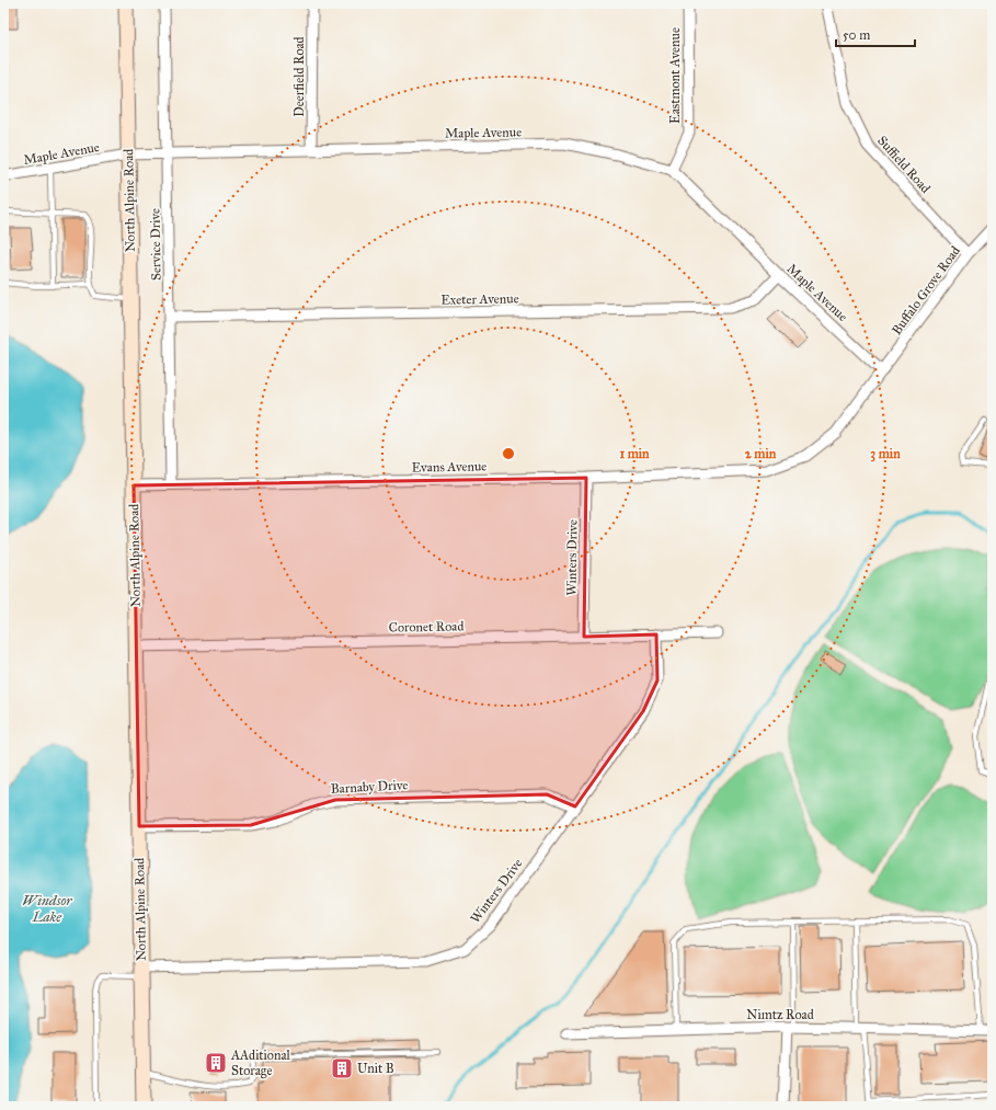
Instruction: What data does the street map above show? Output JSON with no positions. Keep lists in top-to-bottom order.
{
  "streets": {
    "main road": ["North Alpine Road"],
    "street": [
      "Eastmont Avenue",
      "Deerfield Road",
      "Maple Avenue",
      "Suffield Road",
      "Service Drive",
      "Buffalo Grove Road",
      "Exeter Avenue",
      "Evans Avenue",
      "Winters Drive",
      "Coronet Road",
      "Barnaby Drive",
      "Nimtz Road"
    ]
  },
  "crossings": [
    ["Eastmont Avenue", "Maple Avenue"],
    ["Deerfield Road", "Maple Avenue"],
    ["Maple Avenue", "North Alpine Road"],
    ["Maple Avenue", "Service Drive"],
    ["Maple Avenue", "Buffalo Grove Road"],
    ["Maple Avenue", "Exeter Avenue"],
    ["Maple Avenue", "Evans Avenue"],
    ["Suffield Road", "Buffalo Grove Road"],
    ["North Alpine Road", "Evans Avenue"],
    ["North Alpine Road", "Winters Drive"],
    ["North Alpine Road", "Coronet Road"],
    ["North Alpine Road", "Barnaby Drive"],
    ["Service Drive", "Exeter Avenue"],
    ["Service Drive", "Evans Avenue"],
    ["Buffalo Grove Road", "Evans Avenue"],
    ["Evans Avenue", "Winters Drive"],
    ["Winters Drive", "Coronet Road"],
    ["Winters Drive", "Barnaby Drive"]
  ],
  "water": ["Windsor Lake"],
  "places": {
    "building": ["AAditional Storage", "Unit B"]
  },
  "scale_bar": "50 m",
  "rings": ["1 min", "2 min", "3 min"]
}
